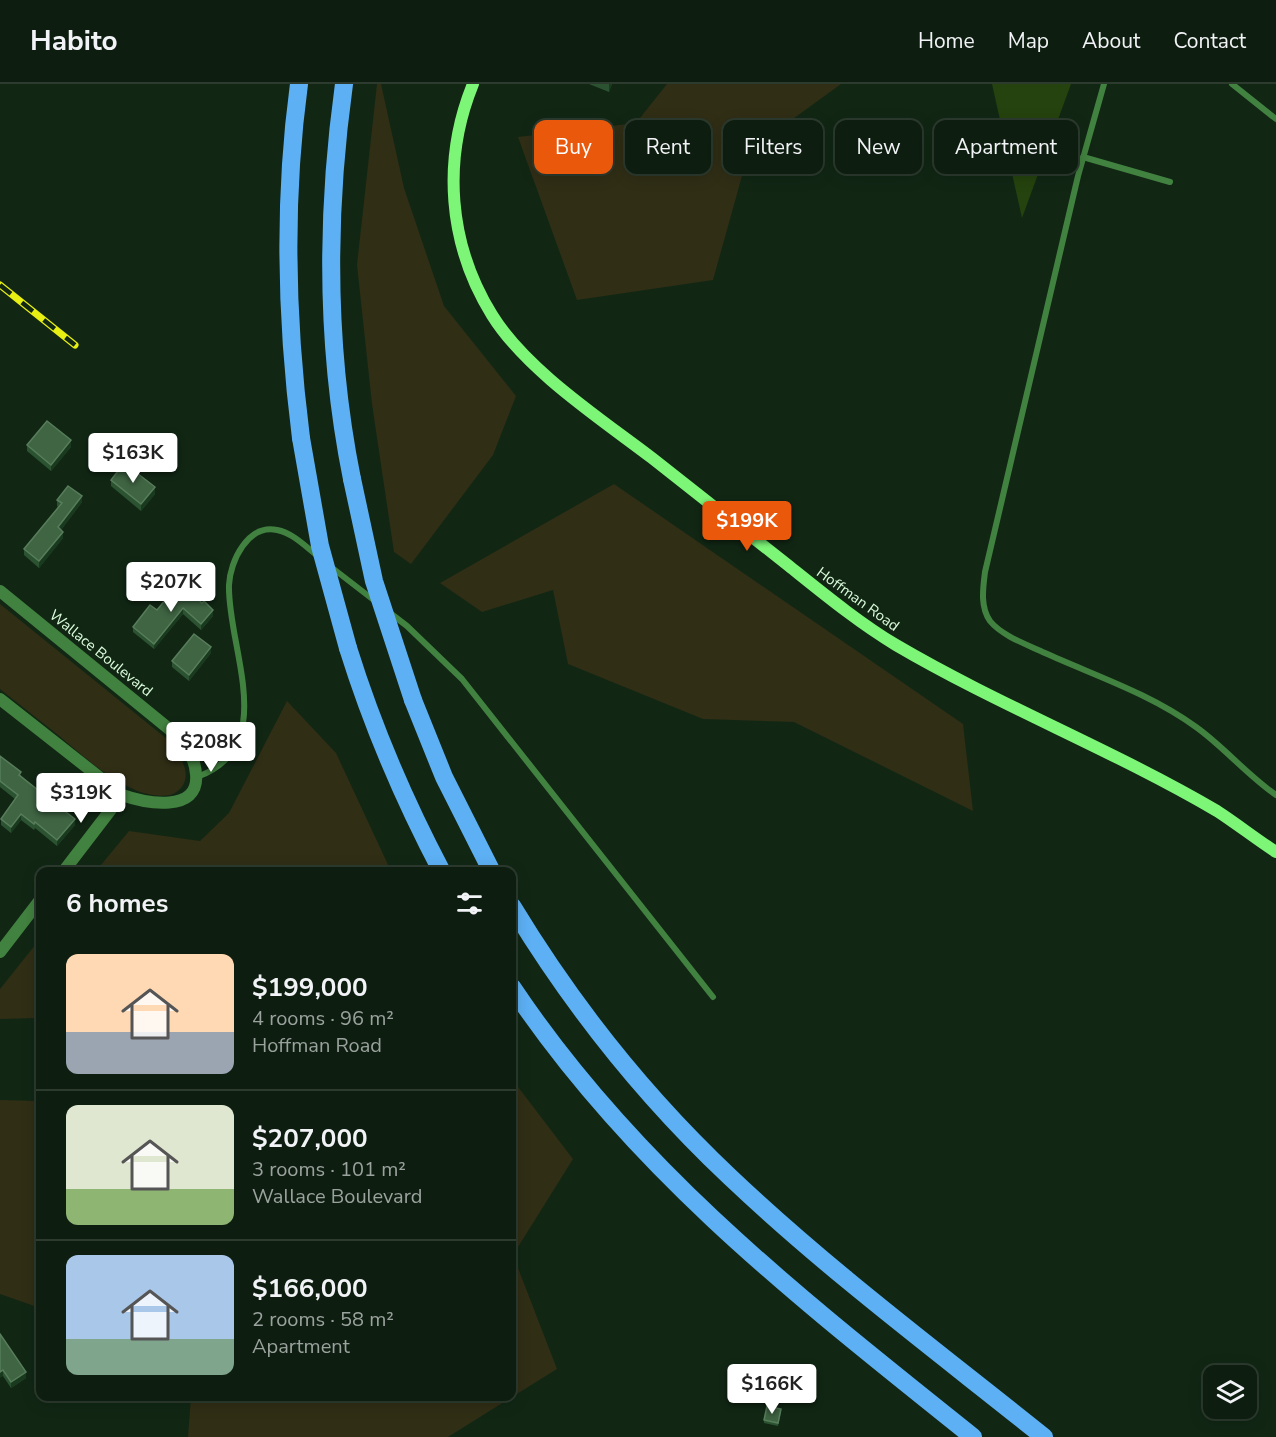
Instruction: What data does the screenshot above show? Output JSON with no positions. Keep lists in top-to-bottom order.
{
  "streets": {
    "street": ["Hoffman Road", "Wallace Boulevard"]
  },
  "page": {
    "header": "Habito",
    "nav": [
      "Home",
      "Map",
      "About",
      "Contact"
    ],
    "chip": [
      "Buy",
      "Rent",
      "Filters",
      "New",
      "Apartment"
    ],
    "price": [
      "$163K",
      "$199K",
      "$207K",
      "$208K",
      "$319K",
      "$166K"
    ],
    "heading": "6 homes",
    "list": [
      {
        "name": "$199,000",
        "note": "4 rooms · 96 m² · Hoffman Road"
      },
      {
        "name": "$207,000",
        "note": "3 rooms · 101 m² · Wallace Boulevard"
      },
      {
        "name": "$166,000",
        "note": "2 rooms · 58 m² · Apartment"
      }
    ]
  }
}
